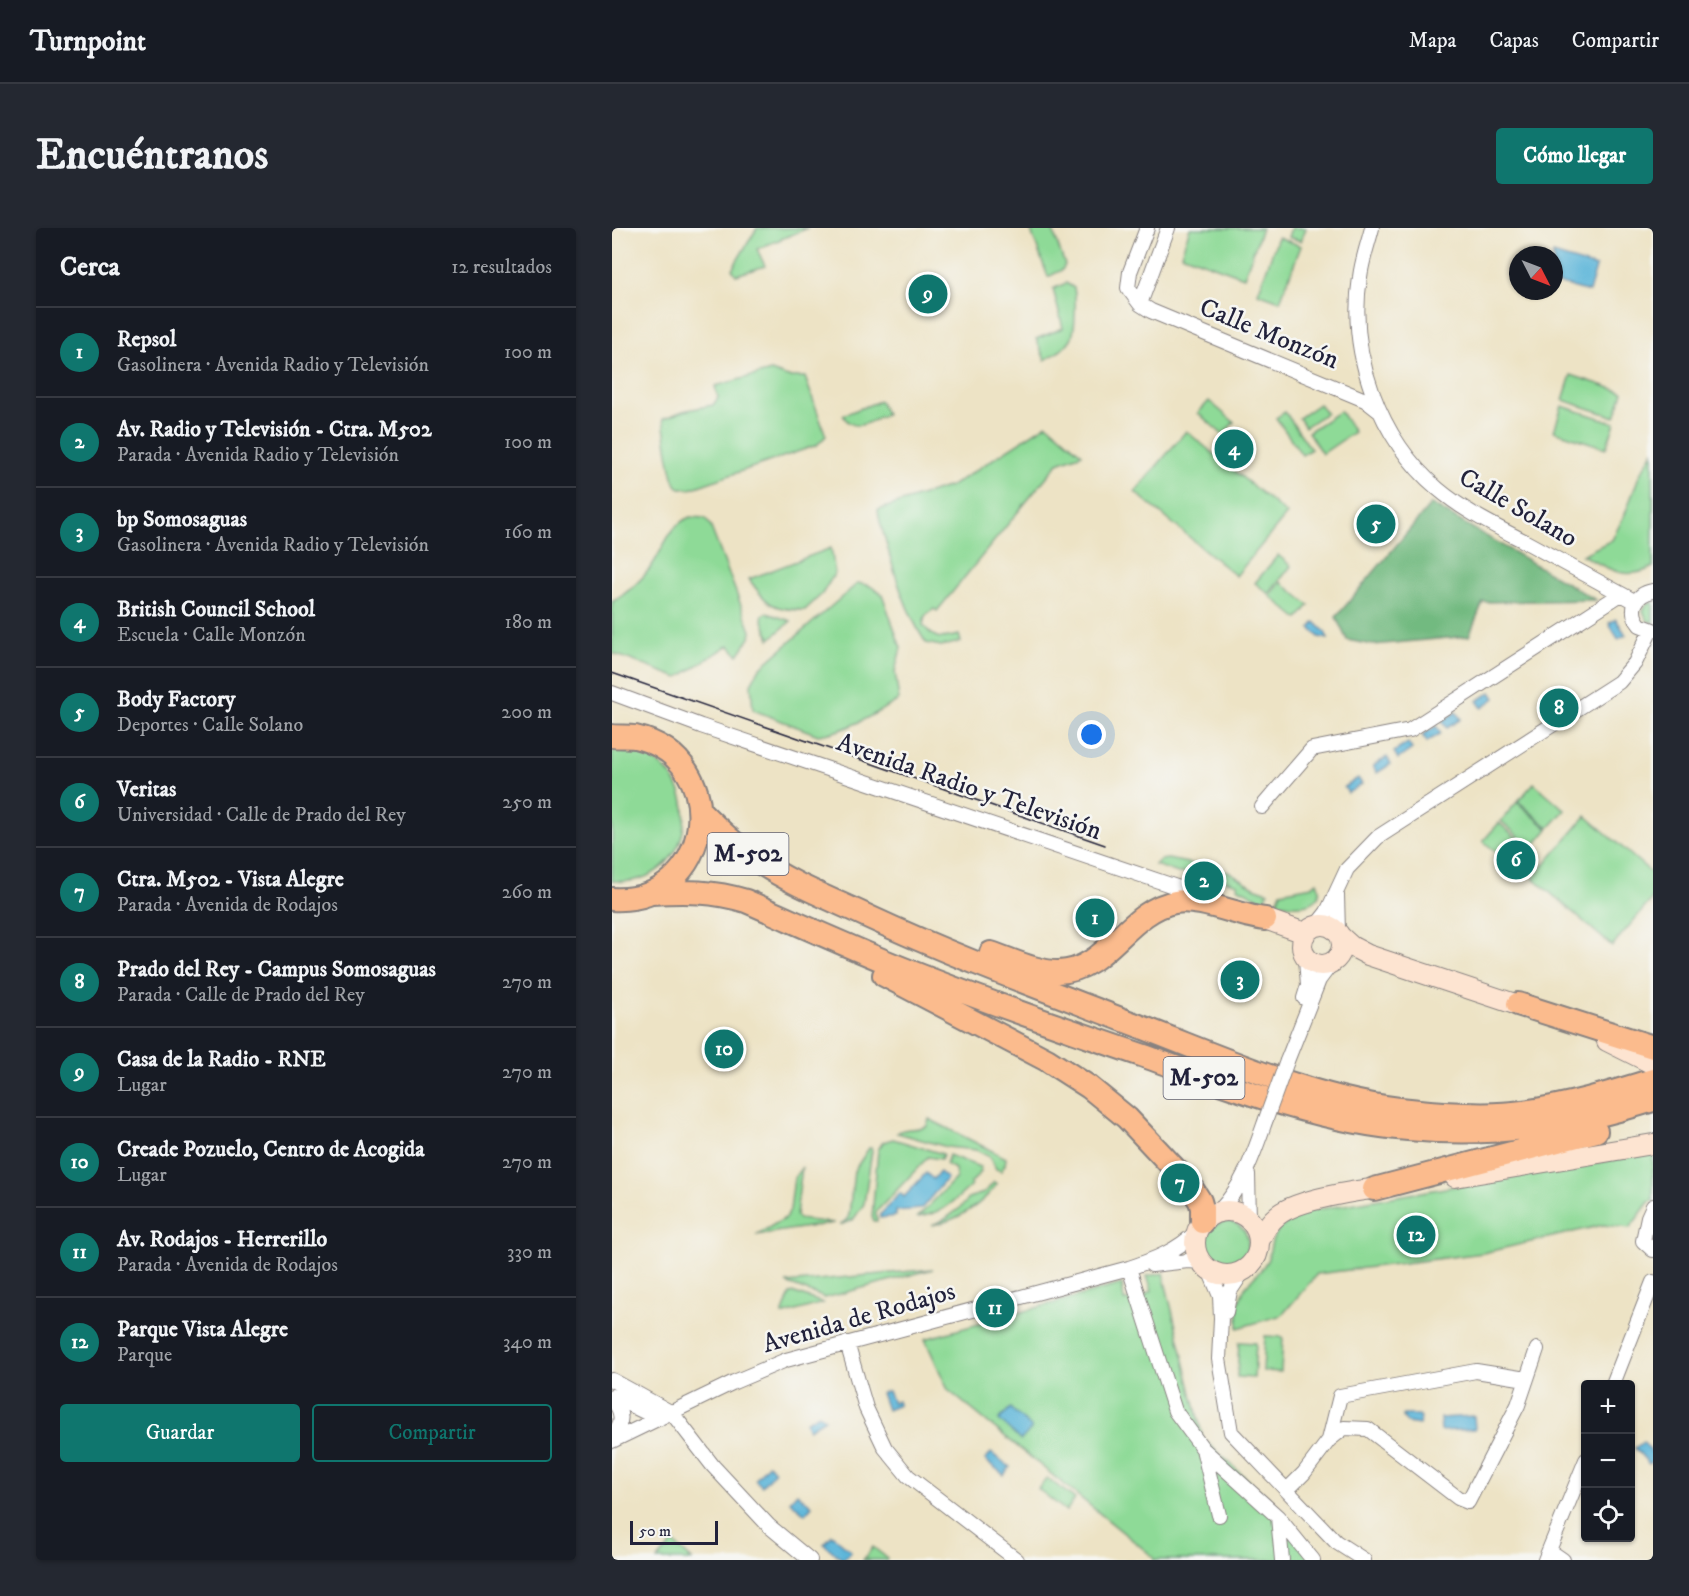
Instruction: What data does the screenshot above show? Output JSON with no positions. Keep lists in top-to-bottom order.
{
  "streets": {
    "highway": ["M-502"],
    "main road": ["Avenida Radio y Televisión"],
    "street": ["Calle Monzón", "Calle Solano", "Avenida de Rodajos"]
  },
  "crossings": [
    ["Calle Monzón", "Calle Solano"],
    ["Avenida Radio y Televisión", "M-502"],
    ["Avenida Radio y Televisión", "Avenida de Rodajos"],
    ["M-502", "Avenida de Rodajos"]
  ],
  "scale_bar": "50 m",
  "north": "bottom right",
  "page": {
    "header": "Turnpoint",
    "nav": ["Mapa", "Capas", "Compartir"],
    "buttons": [
      "Cómo llegar",
      ["Guardar", "Compartir"]
    ],
    "title": "Encuéntranos",
    "heading": ["Cerca", "12 resultados"],
    "pins": [
      "9",
      "4",
      "5",
      "8",
      "6",
      "2",
      "1",
      "3",
      "10",
      "7",
      "12",
      "11"
    ],
    "list": [
      {
        "mark": "1",
        "name": "Repsol",
        "note": "Gasolinera · Avenida Radio y Televisión",
        "value": "100 m"
      },
      {
        "mark": "2",
        "name": "Av. Radio y Televisión - Ctra. M502",
        "note": "Parada · Avenida Radio y Televisión",
        "value": "100 m"
      },
      {
        "mark": "3",
        "name": "bp Somosaguas",
        "note": "Gasolinera · Avenida Radio y Televisión",
        "value": "160 m"
      },
      {
        "mark": "4",
        "name": "British Council School",
        "note": "Escuela · Calle Monzón",
        "value": "180 m"
      },
      {
        "mark": "5",
        "name": "Body Factory",
        "note": "Deportes · Calle Solano",
        "value": "200 m"
      },
      {
        "mark": "6",
        "name": "Veritas",
        "note": "Universidad · Calle de Prado del Rey",
        "value": "250 m"
      },
      {
        "mark": "7",
        "name": "Ctra. M502 - Vista Alegre",
        "note": "Parada · Avenida de Rodajos",
        "value": "260 m"
      },
      {
        "mark": "8",
        "name": "Prado del Rey - Campus Somosaguas",
        "note": "Parada · Calle de Prado del Rey",
        "value": "270 m"
      },
      {
        "mark": "9",
        "name": "Casa de la Radio - RNE",
        "note": "Lugar",
        "value": "270 m"
      },
      {
        "mark": "10",
        "name": "Creade Pozuelo, Centro de Acogida",
        "note": "Lugar",
        "value": "270 m"
      },
      {
        "mark": "11",
        "name": "Av. Rodajos - Herrerillo",
        "note": "Parada · Avenida de Rodajos",
        "value": "330 m"
      },
      {
        "mark": "12",
        "name": "Parque Vista Alegre",
        "note": "Parque",
        "value": "340 m"
      }
    ],
    "map_buttons": ["+", "−"],
    "scale": "50 m"
  }
}
